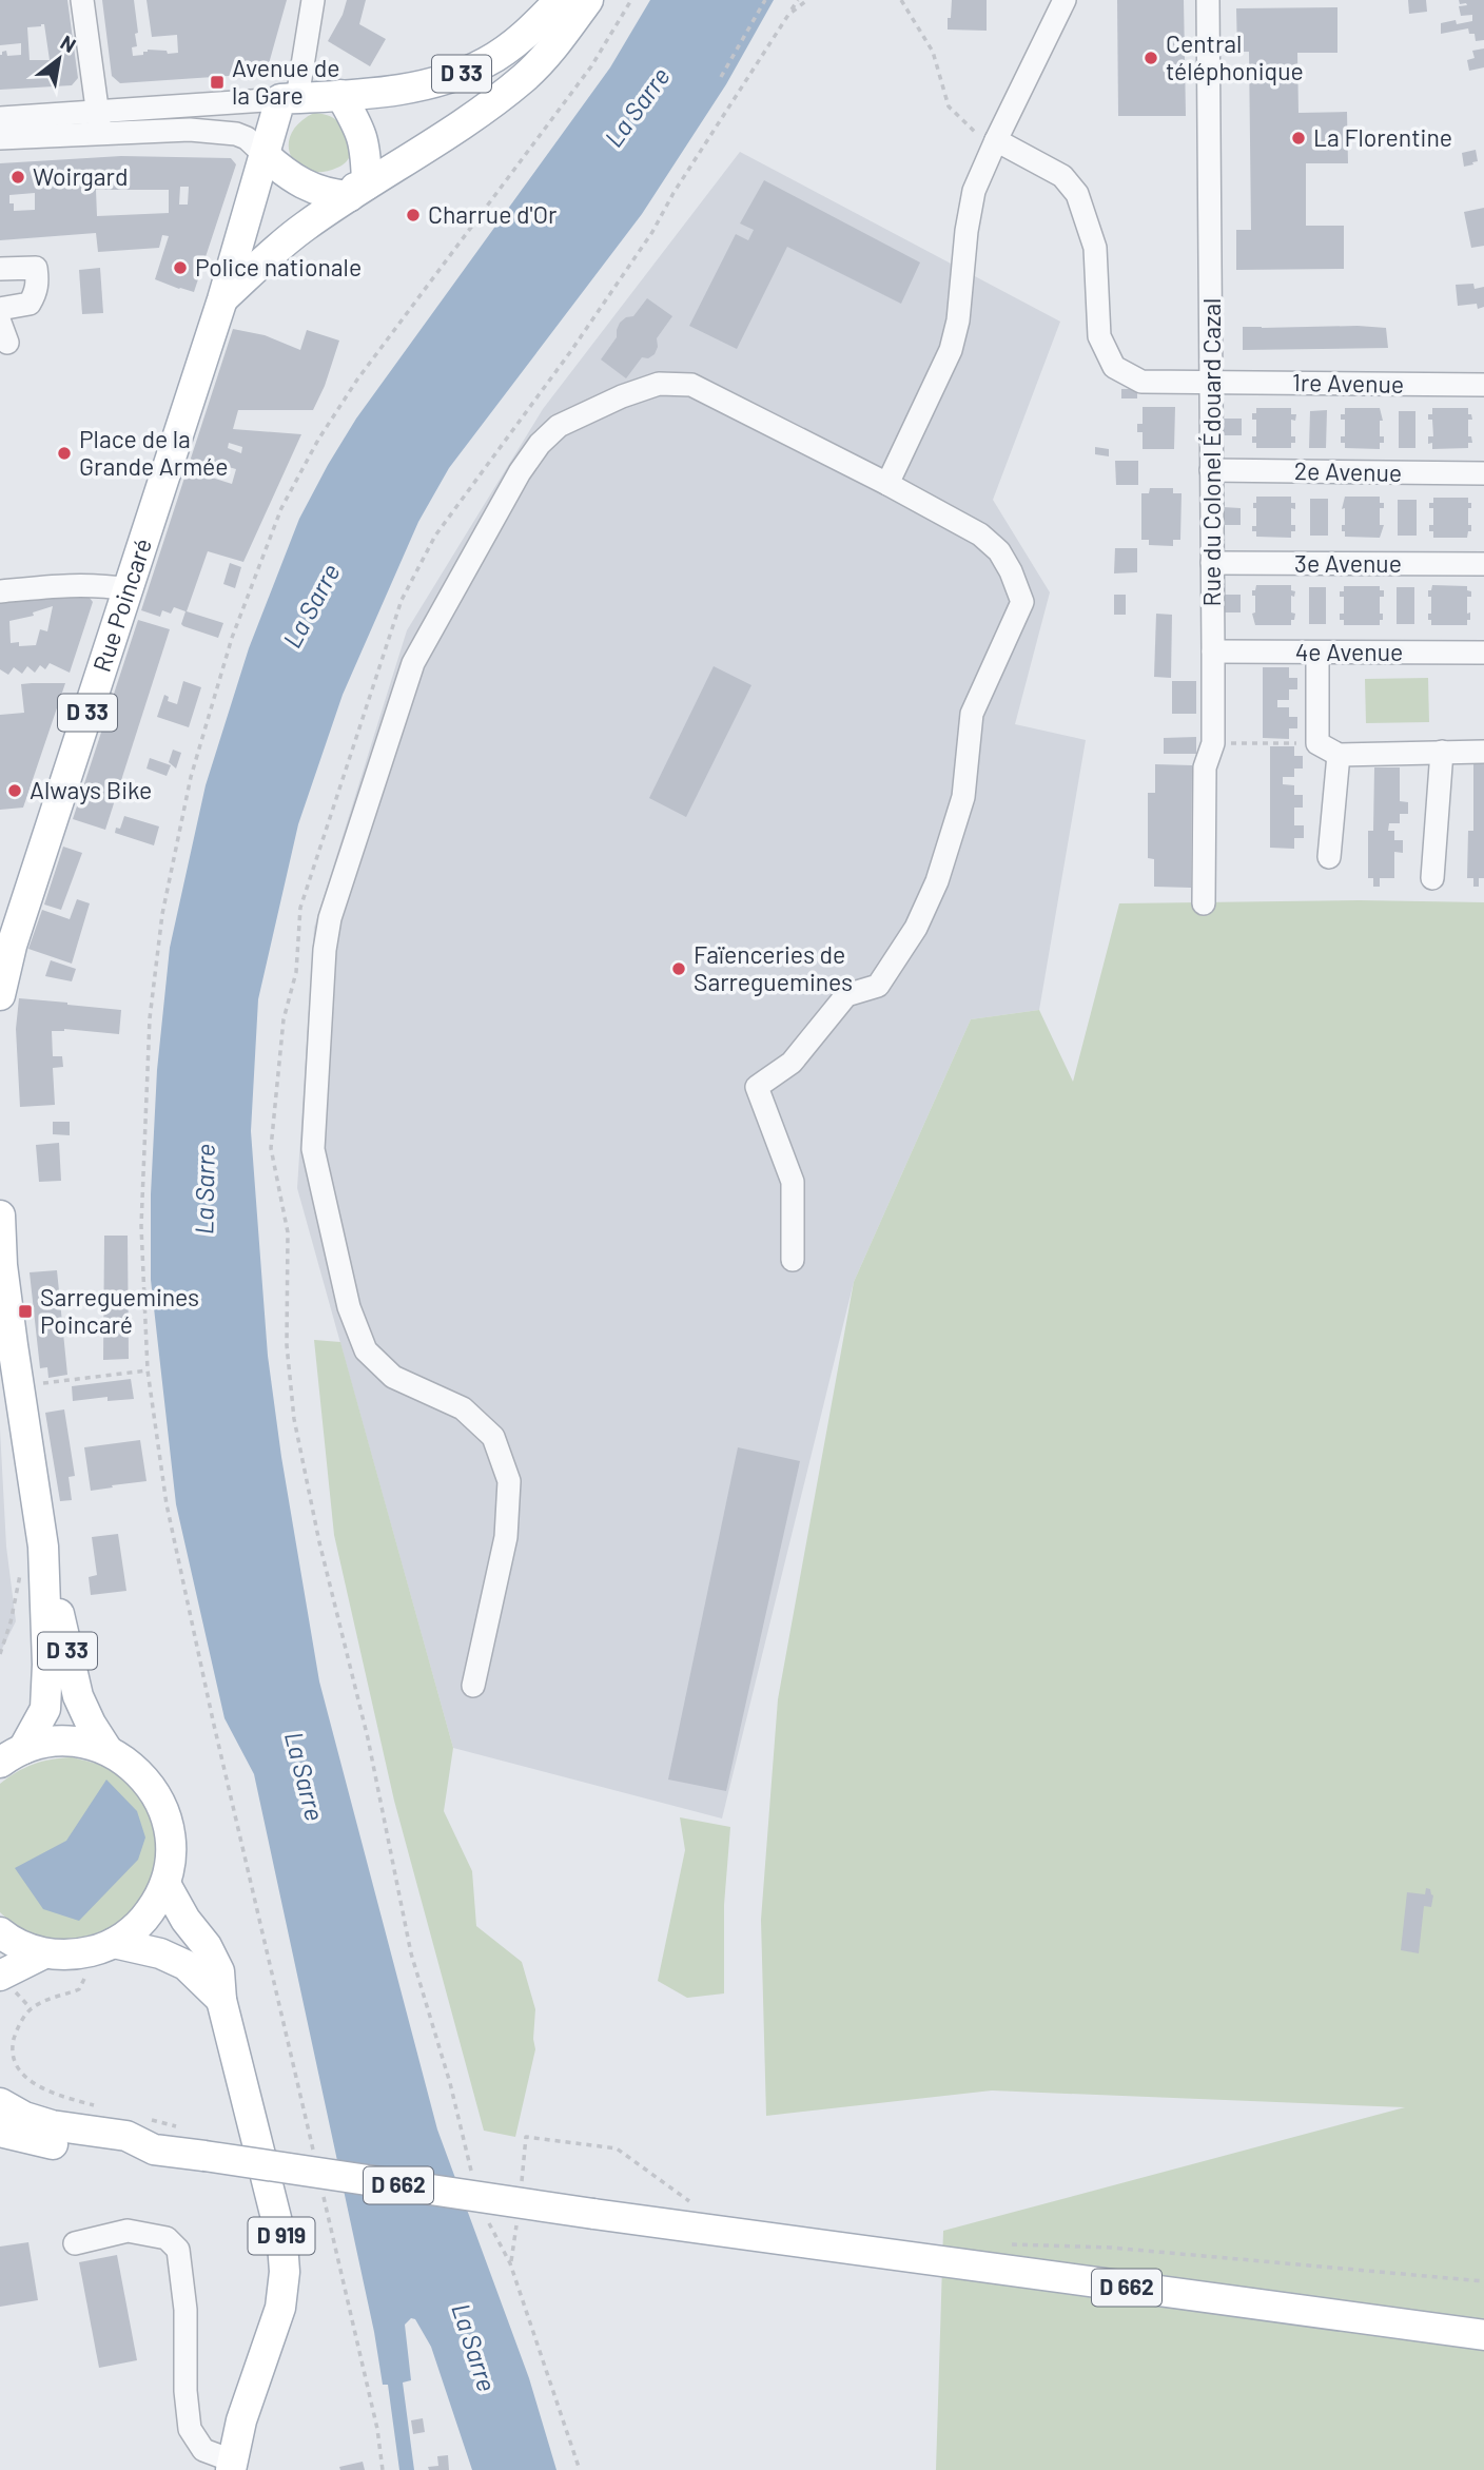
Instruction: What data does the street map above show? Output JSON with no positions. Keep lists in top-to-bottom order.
{
  "streets": {
    "main road": [
      "D 33",
      "Rue Poincaré",
      "D 662",
      "D 919"
    ],
    "street": [
      "1re Avenue",
      "Rue du Colonel Édouard Cazal",
      "2e Avenue",
      "3e Avenue",
      "4e Avenue"
    ]
  },
  "crossings": [
    ["D 33", "Rue Poincaré"],
    ["1re Avenue", "Rue du Colonel Édouard Cazal"],
    ["Rue du Colonel Édouard Cazal", "2e Avenue"],
    ["Rue du Colonel Édouard Cazal", "3e Avenue"],
    ["Rue du Colonel Édouard Cazal", "4e Avenue"]
  ],
  "water": ["La Sarre"],
  "places": {
    "other": [
      "Central téléphonique",
      "La Florentine",
      "Woirgard",
      "Charrue d'Or",
      "Police nationale",
      "Place de la Grande Armée",
      "Always Bike",
      "Faïenceries de Sarreguemines"
    ],
    "transit": ["Avenue de la Gare", "Sarreguemines Poincaré"]
  },
  "north": "top right"
}
